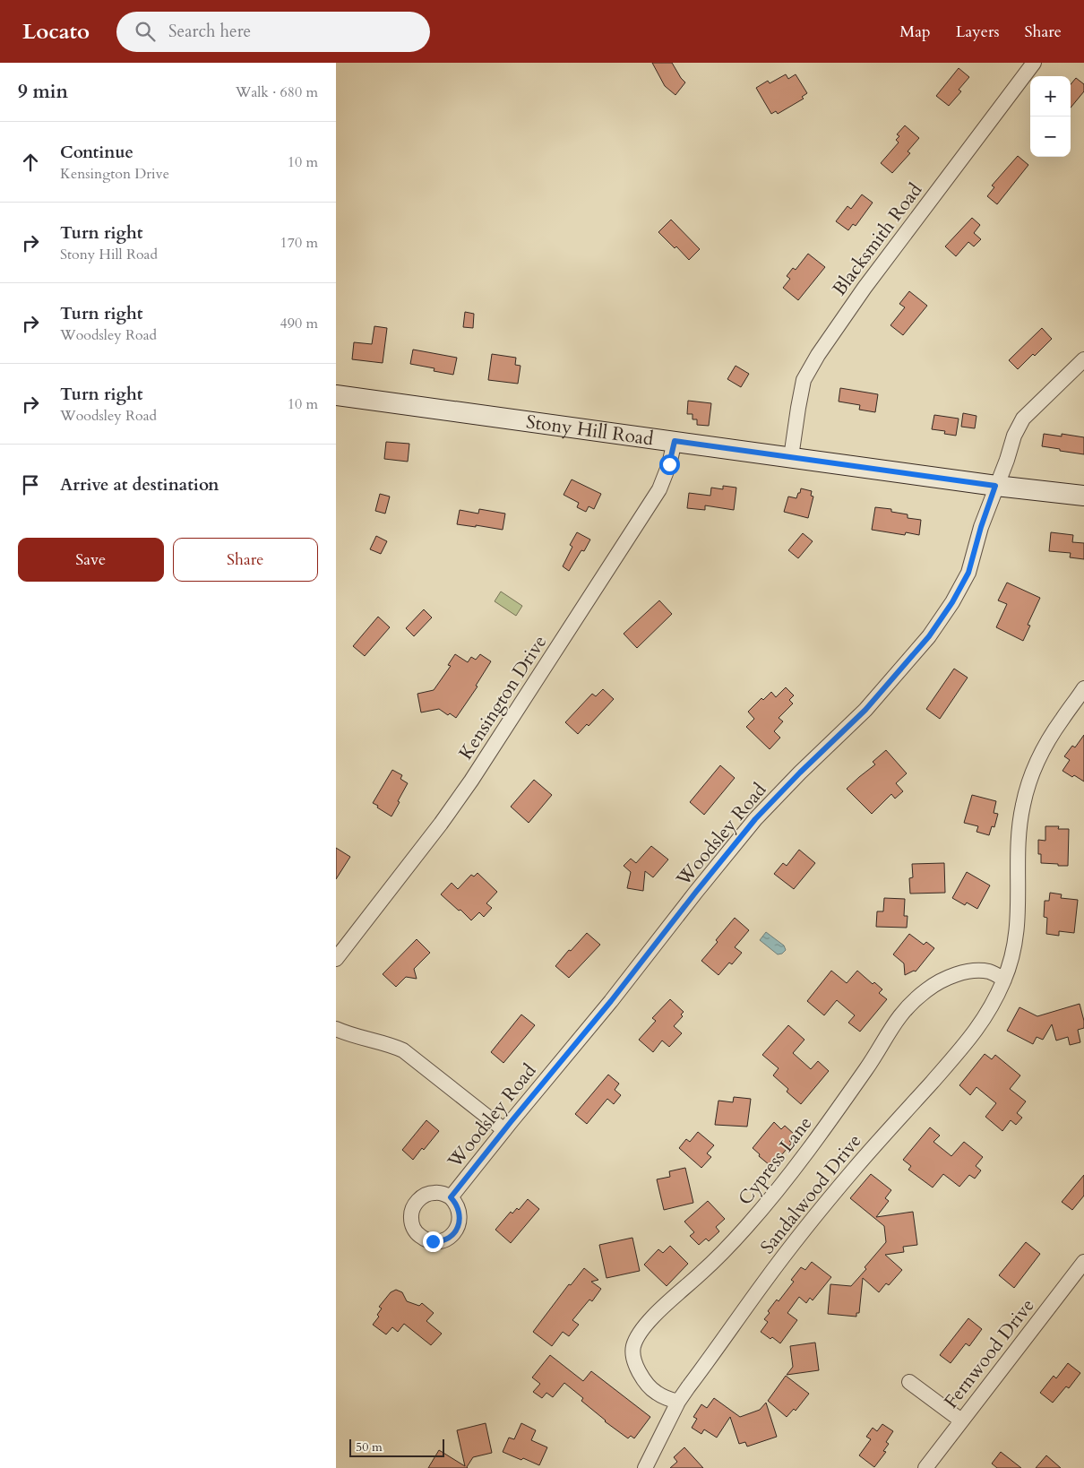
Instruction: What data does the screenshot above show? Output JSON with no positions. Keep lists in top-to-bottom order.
{
  "streets": {
    "main road": ["Stony Hill Road"],
    "street": [
      "Blacksmith Road",
      "Kensington Drive",
      "Woodsley Road",
      "Cypress Lane",
      "Sandalwood Drive",
      "Fernwood Drive"
    ]
  },
  "crossings": [
    ["Blacksmith Road", "Stony Hill Road"],
    ["Stony Hill Road", "Kensington Drive"],
    ["Stony Hill Road", "Woodsley Road"],
    ["Cypress Lane", "Sandalwood Drive"]
  ],
  "scale_bar": "50 m",
  "page": {
    "header": "Locato",
    "search": "Search here",
    "nav": ["Map", "Layers", "Share"],
    "heading": ["9 min", "Walk · 680 m"],
    "map_buttons": ["+", "−"],
    "list": [
      ["Continue", "Kensington Drive", "10 m"],
      ["Turn right", "Stony Hill Road", "170 m"],
      ["Turn right", "Woodsley Road", "490 m"],
      ["Turn right", "Woodsley Road", "10 m"],
      "Arrive at destination"
    ],
    "buttons": ["Save", "Share"],
    "scale": "50 m"
  }
}
